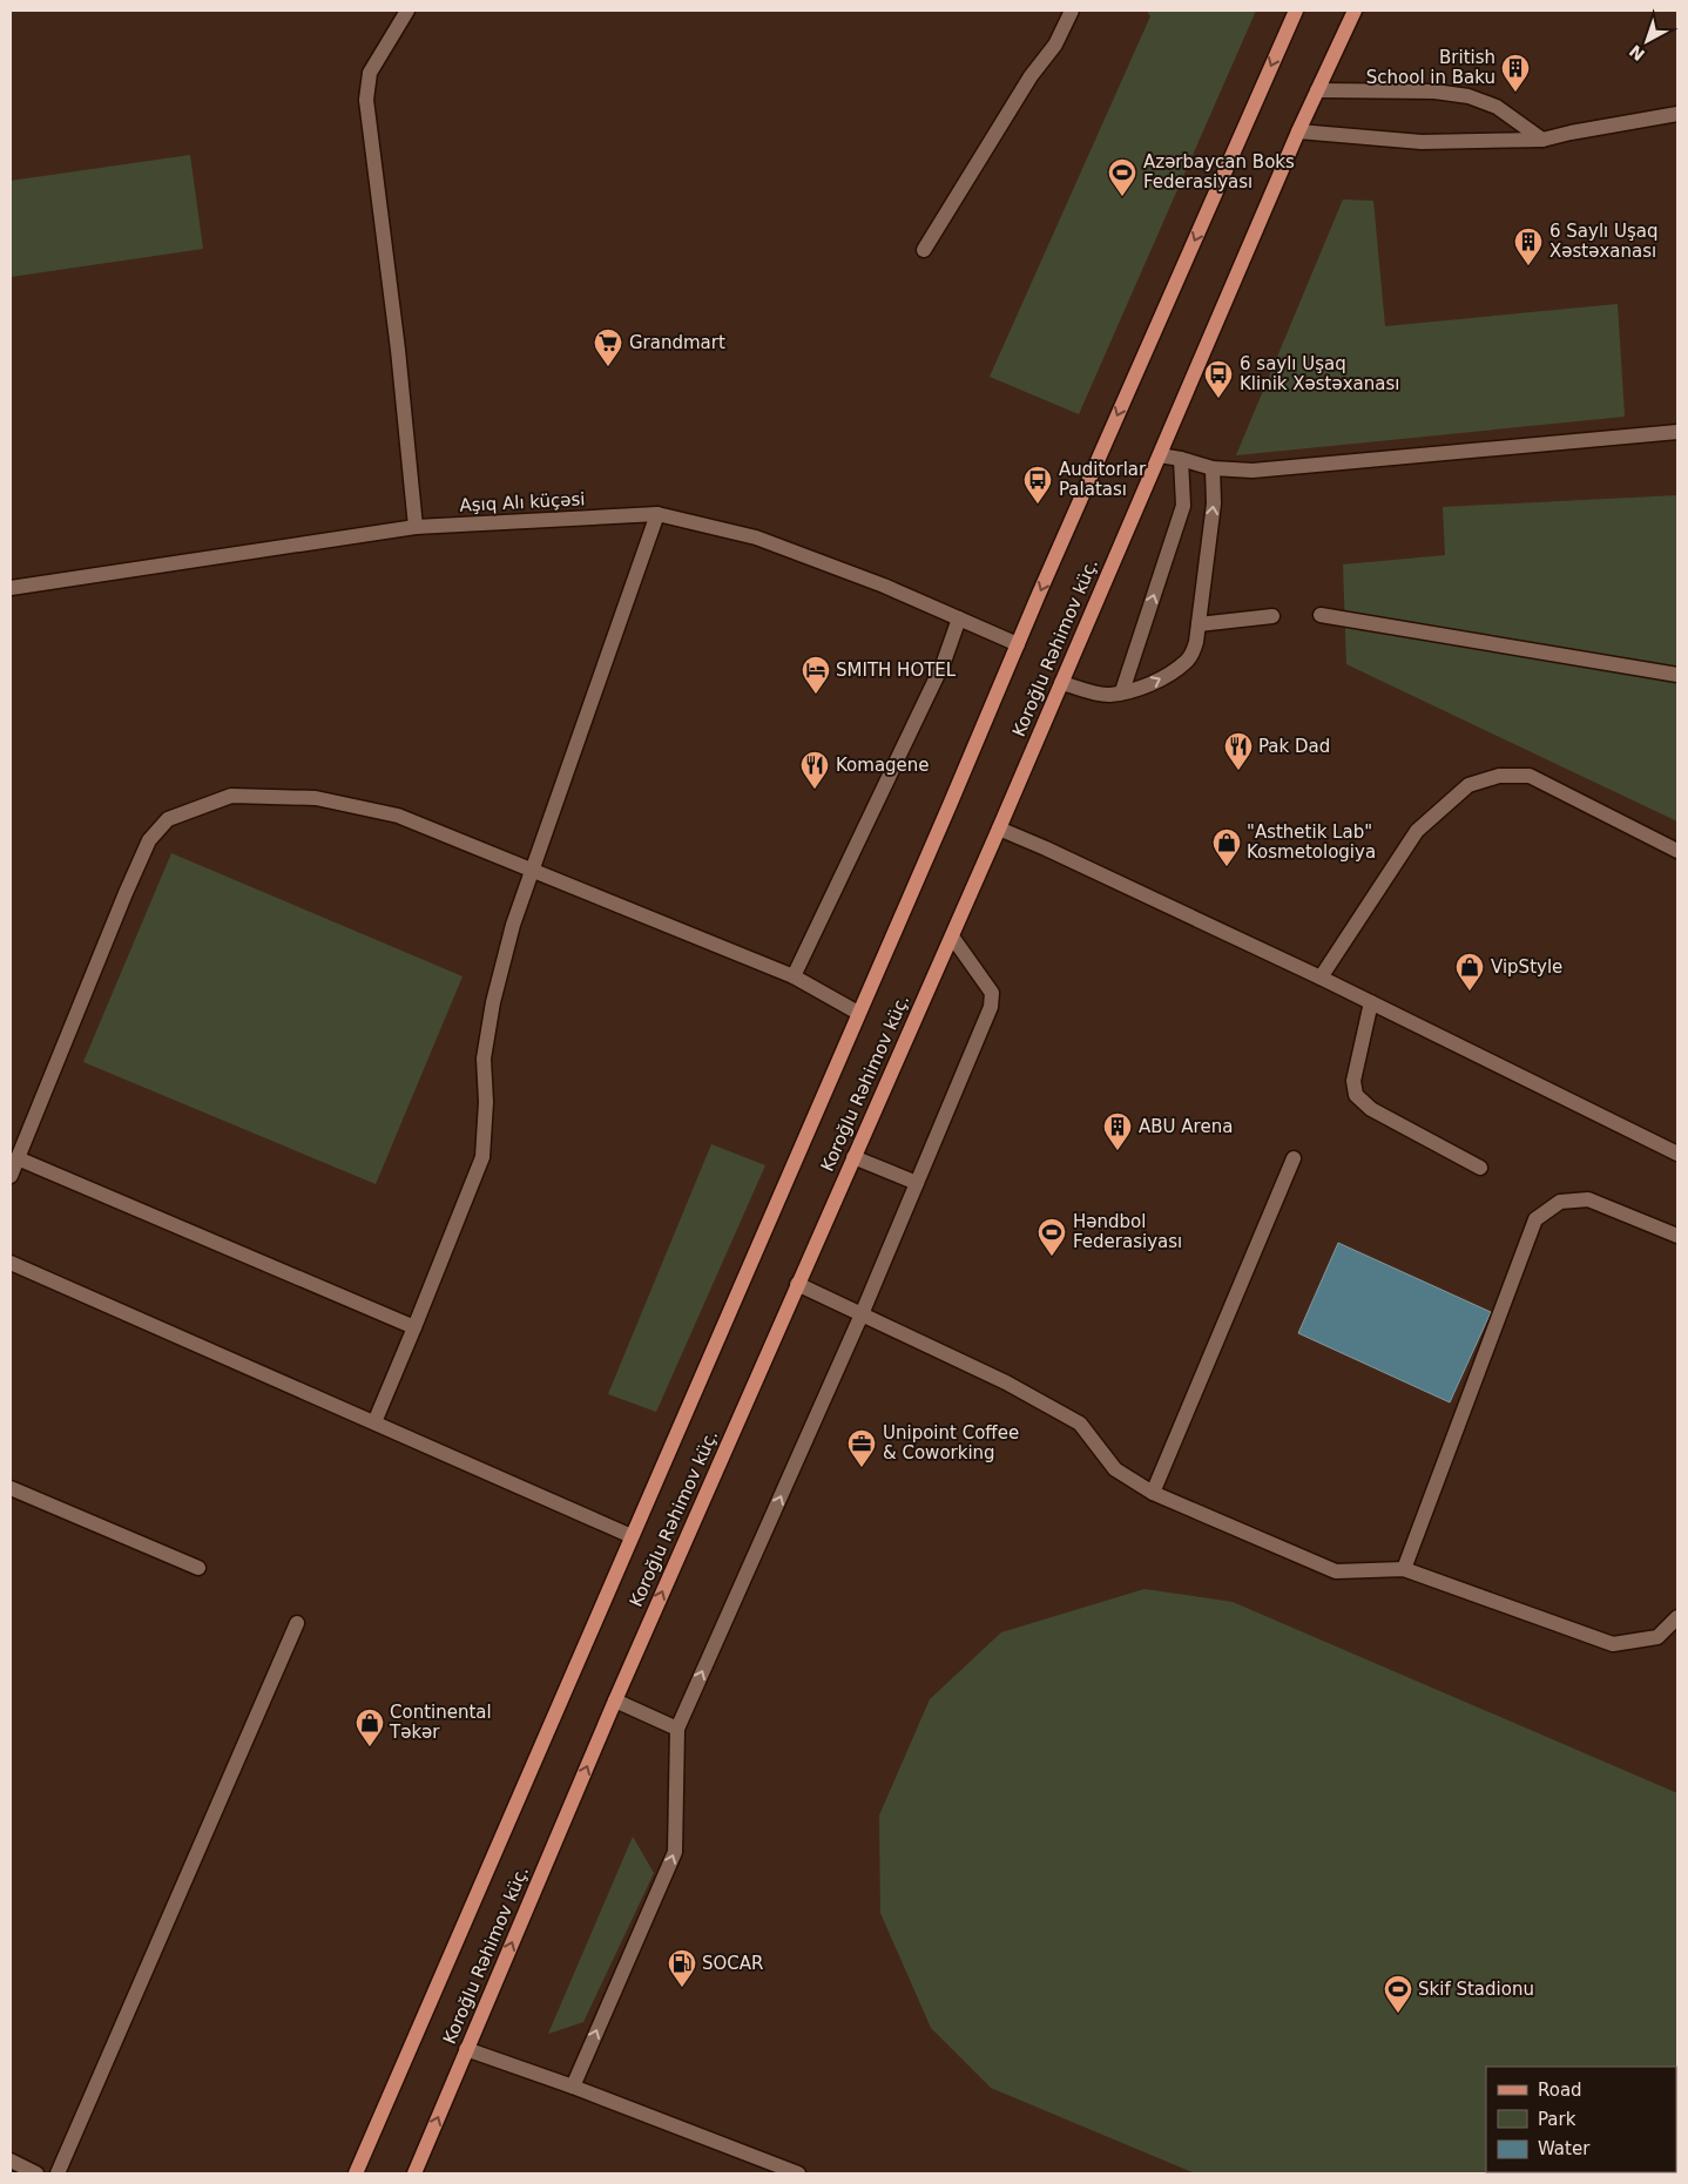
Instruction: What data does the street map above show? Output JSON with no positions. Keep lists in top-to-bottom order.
{
  "streets": {
    "main road": ["Koroğlu Rəhimov küç."],
    "street": ["Aşıq Alı küçəsi"]
  },
  "crossings": [
    ["Aşıq Alı küçəsi", "Koroğlu Rəhimov küç."]
  ],
  "places": {
    "building": ["British School in Baku", "6 Saylı Uşaq Xəstəxanası", "ABU Arena"],
    "sports": ["Azərbaycan Boks Federasiyası", "Həndbol Federasiyası", "Skif Stadionu"],
    "supermarket": ["Grandmart"],
    "bus stop": ["6 saylı Uşaq Klinik Xəstəxanası", "Auditorlar Palatası"],
    "hotel": ["SMITH HOTEL"],
    "restaurant": ["Pak Dad", "Komagene"],
    "shop": ["\"Asthetik Lab\" Kosmetologiya", "VipStyle", "Continental Təkər"],
    "office": ["Unipoint Coffee & Coworking"],
    "fuel station": ["SOCAR"]
  },
  "legend": ["Road", "Park", "Water"],
  "north": "bottom left"
}
